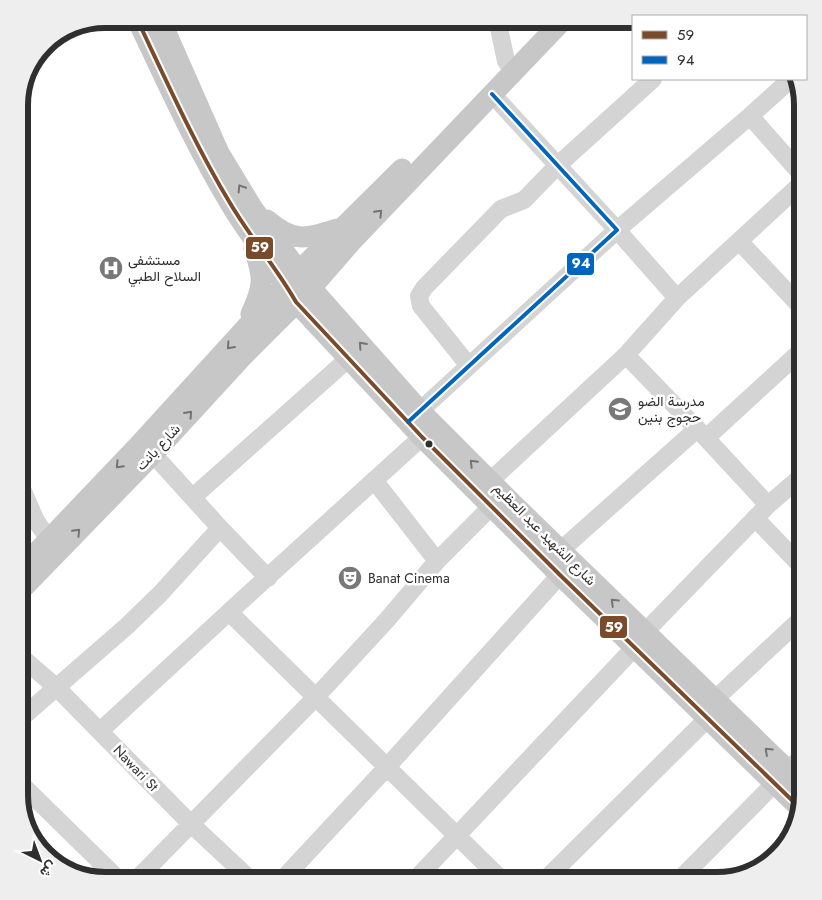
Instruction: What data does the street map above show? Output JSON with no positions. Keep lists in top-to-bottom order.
{
  "streets": {
    "main road": ["شارع بانت", "شارع الشهيد عبد العظيم"],
    "street": ["Nawari St"]
  },
  "crossings": [
    ["شارع بانت", "شارع الشهيد عبد العظيم"]
  ],
  "places": {
    "hospital": ["مستشفى السلاح الطبي"],
    "school or university": ["مدرسة الضو حجوج بنين"],
    "theatre": ["Banat Cinema"]
  },
  "lines": ["transit line 59", "transit line 94"],
  "legend": ["59", "94"],
  "north": "bottom right"
}
